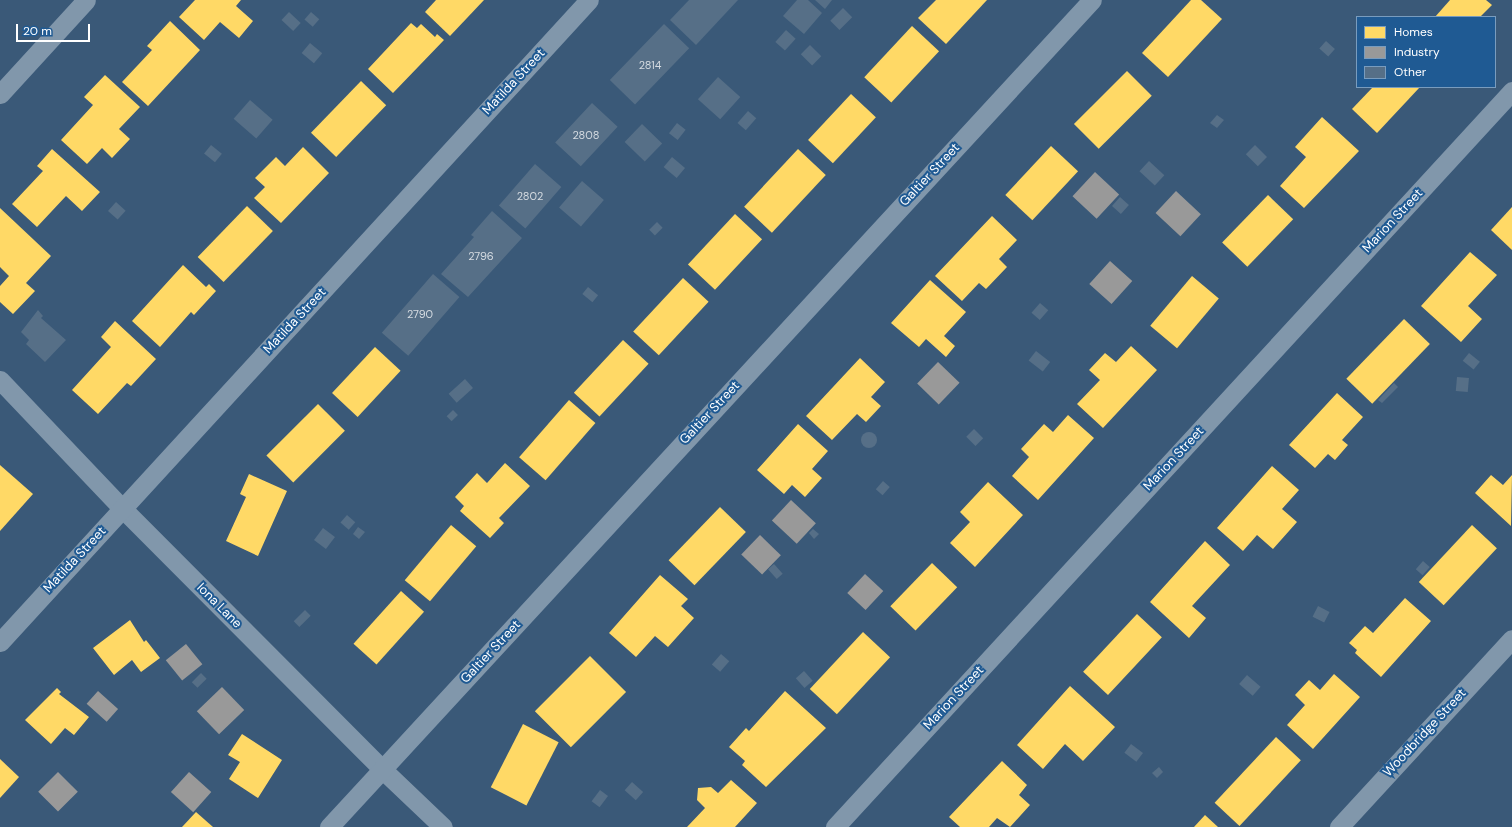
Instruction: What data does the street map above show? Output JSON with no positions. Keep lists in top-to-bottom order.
{
  "streets": {
    "street": [
      "Matilda Street",
      "Galtier Street",
      "Marion Street",
      "Iona Lane",
      "Woodbridge Street"
    ]
  },
  "crossings": [
    ["Matilda Street", "Iona Lane"],
    ["Galtier Street", "Iona Lane"]
  ],
  "house_numbers": [
    "2814",
    "2808",
    "2802",
    "2796",
    "2790"
  ],
  "legend": ["Homes", "Industry", "Other"],
  "scale_bar": "20 m"
}
